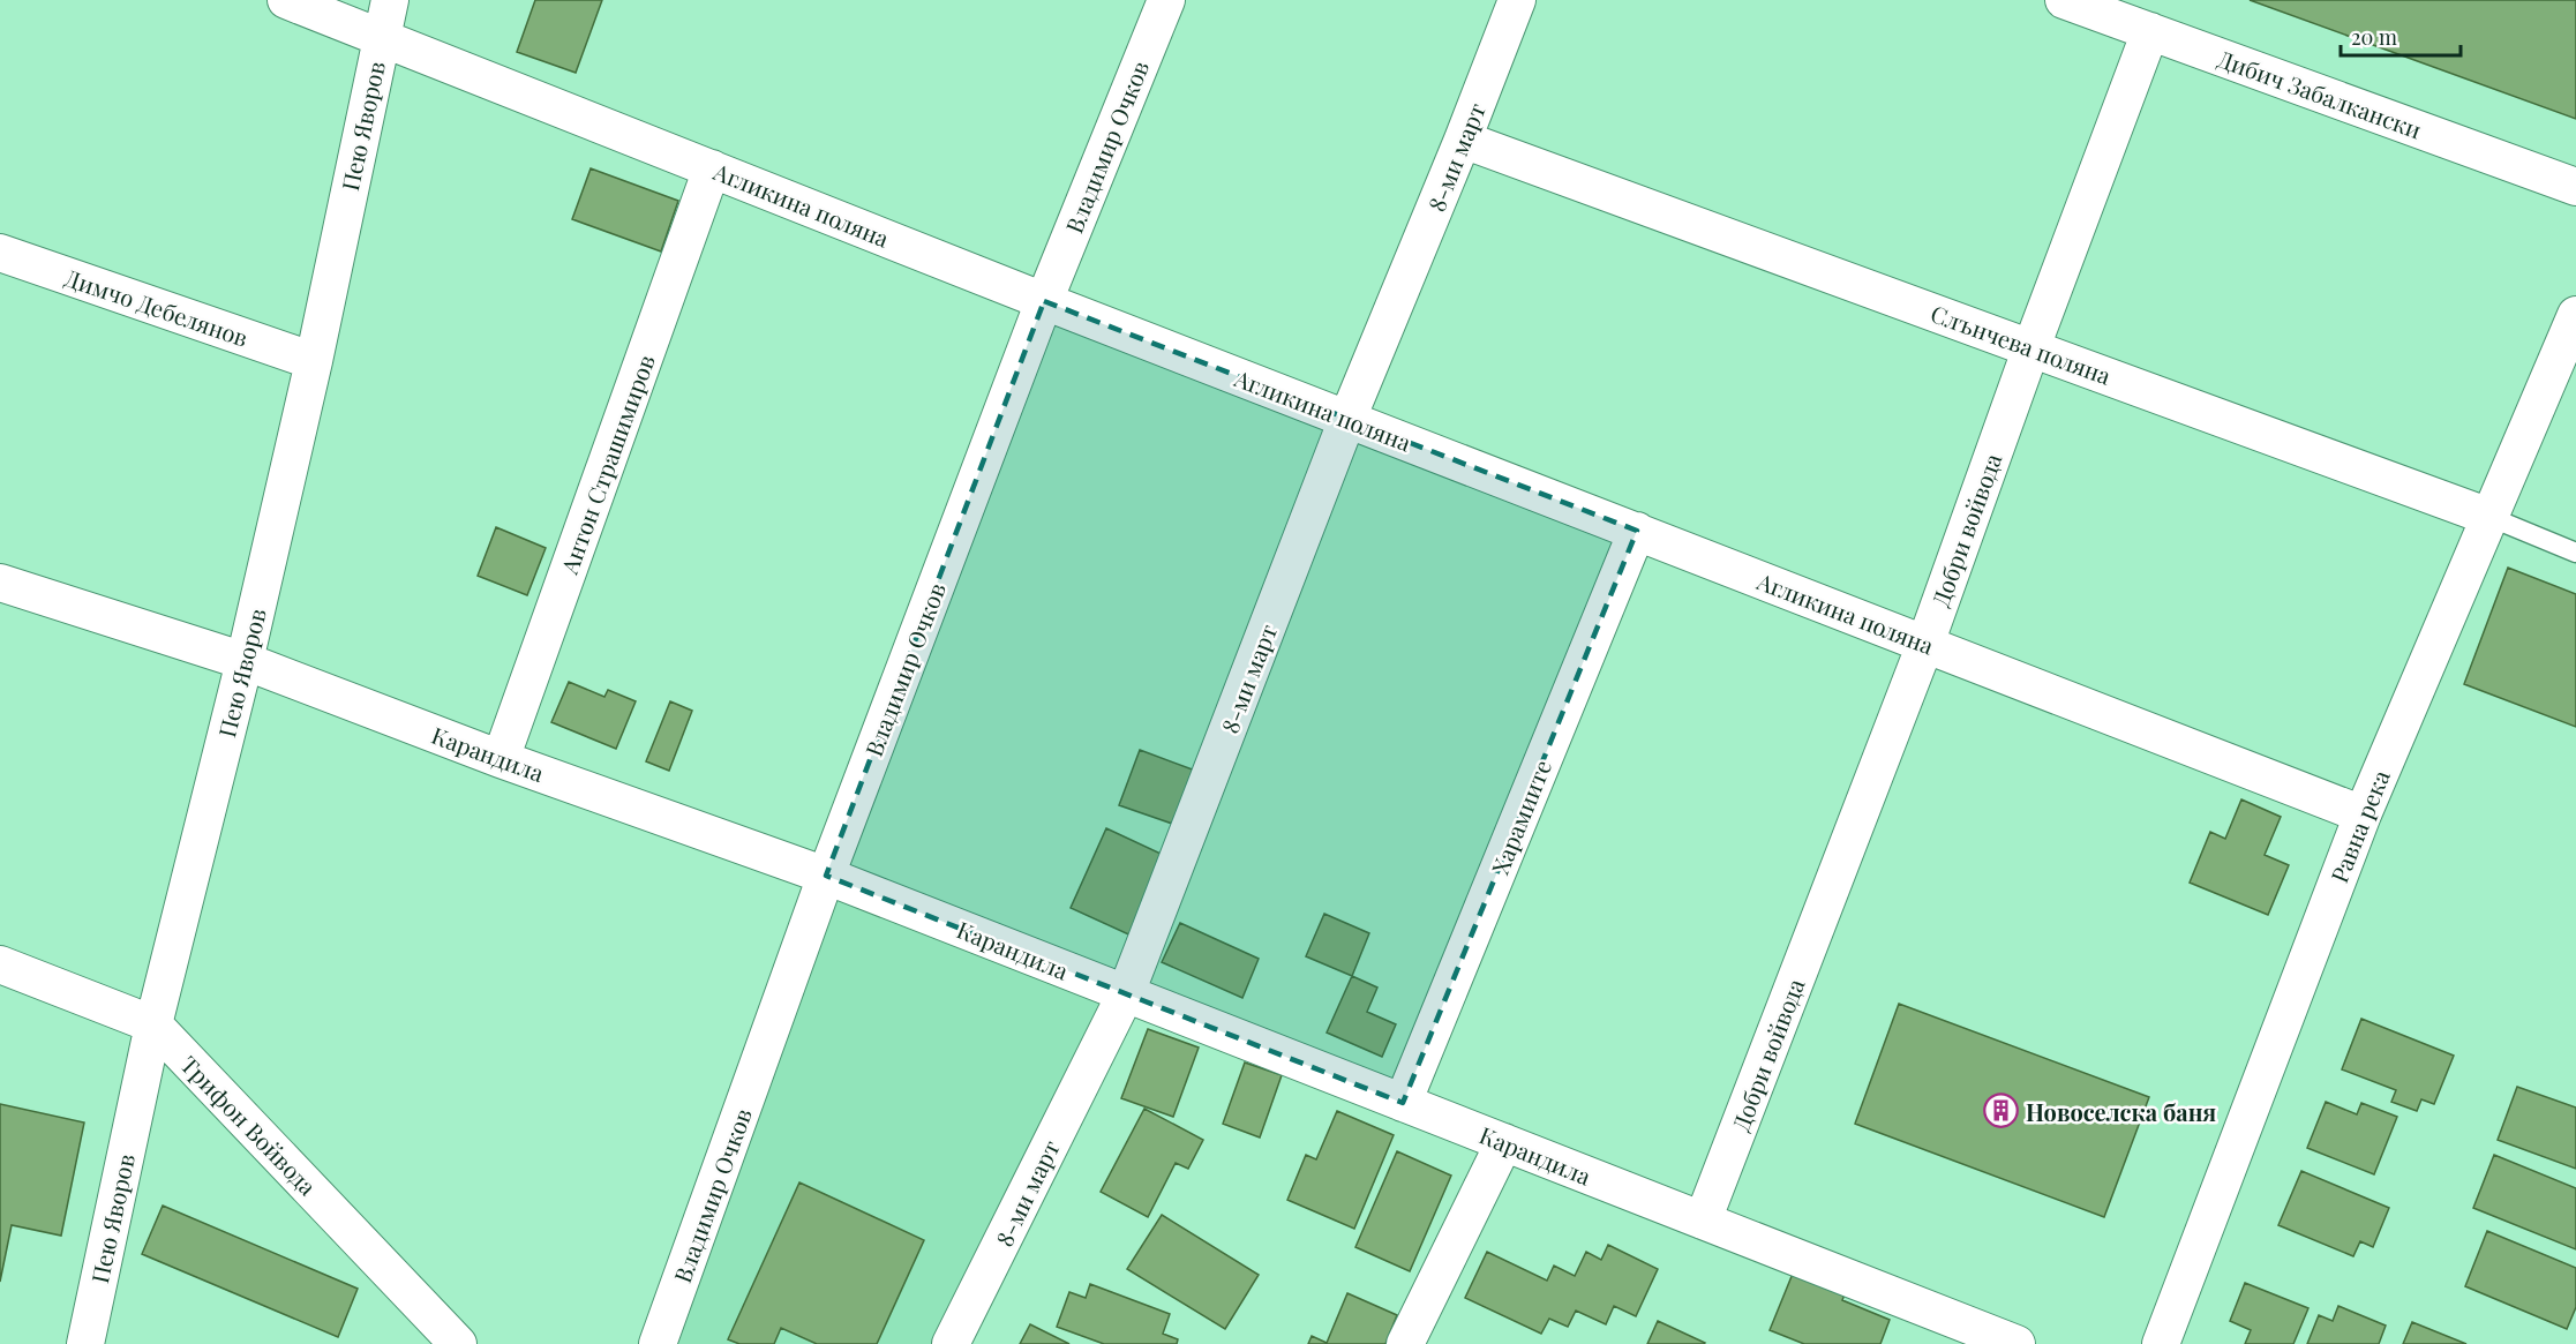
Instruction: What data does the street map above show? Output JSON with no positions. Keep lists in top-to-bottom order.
{
  "streets": {
    "street": [
      "Дибич Забалкански",
      "Пею Яворов",
      "Владимир Очков",
      "8-ми март",
      "Агликина поляна",
      "Димчо Дебелянов",
      "Слънчева поляна",
      "Антон Страшимиров",
      "Добри войвода",
      "Карандила",
      "Харамиите",
      "Равна река",
      "Трифон Войвода"
    ]
  },
  "crossings": [
    ["Дибич Забалкански", "Добри войвода"],
    ["Пею Яворов", "Агликина поляна"],
    ["Пею Яворов", "Димчо Дебелянов"],
    ["Пею Яворов", "Карандила"],
    ["Пею Яворов", "Трифон Войвода"],
    ["Владимир Очков", "Агликина поляна"],
    ["Владимир Очков", "Карандила"],
    ["8-ми март", "Агликина поляна"],
    ["8-ми март", "Слънчева поляна"],
    ["8-ми март", "Карандила"],
    ["Агликина поляна", "Антон Страшимиров"],
    ["Агликина поляна", "Добри войвода"],
    ["Агликина поляна", "Харамиите"],
    ["Агликина поляна", "Равна река"],
    ["Слънчева поляна", "Добри войвода"],
    ["Слънчева поляна", "Равна река"],
    ["Антон Страшимиров", "Карандила"],
    ["Добри войвода", "Карандила"],
    ["Карандила", "Харамиите"]
  ],
  "places": {
    "building": ["Новоселска баня"]
  },
  "scale_bar": "20 m"
}
